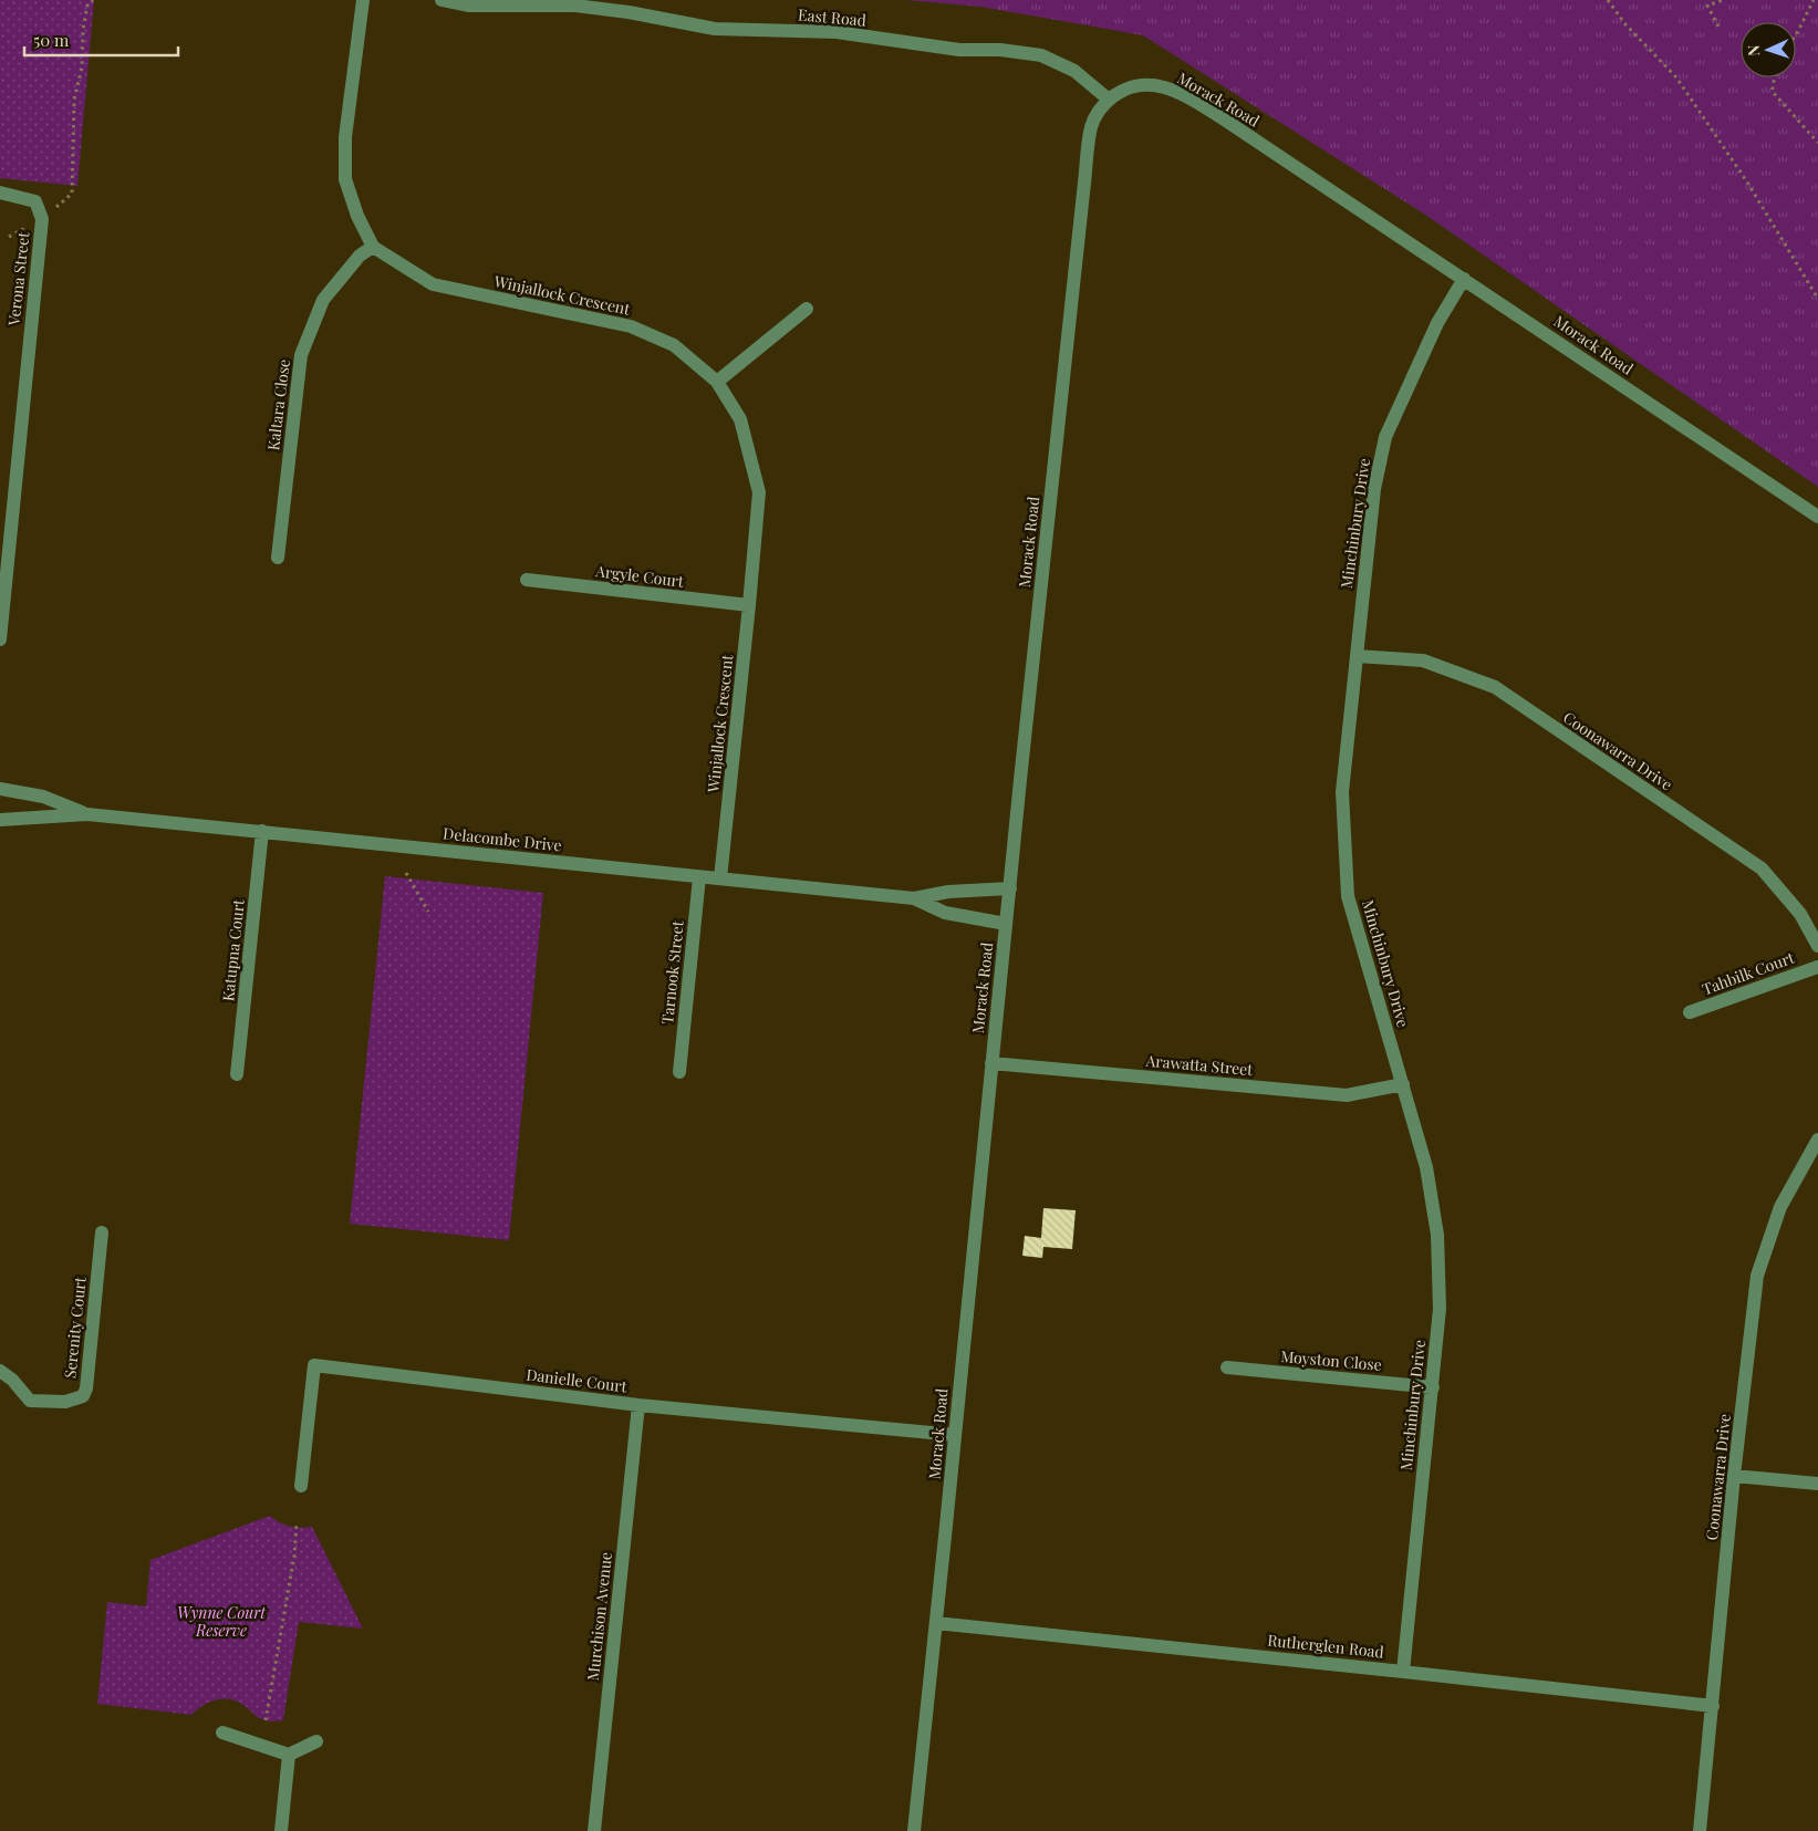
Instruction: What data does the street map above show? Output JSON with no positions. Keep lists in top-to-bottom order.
{
  "streets": {
    "street": [
      "East Road",
      "Morack Road",
      "Verona Street",
      "Winjallock Crescent",
      "Kaltara Close",
      "Minchinbury Drive",
      "Argyle Court",
      "Coonawarra Drive",
      "Delacombe Drive",
      "Katupna Court",
      "Tarnook Street",
      "Tahbilk Court",
      "Arawatta Street",
      "Serenity Court",
      "Moyston Close",
      "Danielle Court",
      "Murchison Avenue",
      "Rutherglen Road"
    ]
  },
  "crossings": [
    ["East Road", "Morack Road"],
    ["Morack Road", "Minchinbury Drive"],
    ["Morack Road", "Delacombe Drive"],
    ["Morack Road", "Arawatta Street"],
    ["Morack Road", "Danielle Court"],
    ["Morack Road", "Rutherglen Road"],
    ["Winjallock Crescent", "Kaltara Close"],
    ["Winjallock Crescent", "Argyle Court"],
    ["Winjallock Crescent", "Delacombe Drive"],
    ["Minchinbury Drive", "Coonawarra Drive"],
    ["Minchinbury Drive", "Arawatta Street"],
    ["Minchinbury Drive", "Moyston Close"],
    ["Minchinbury Drive", "Rutherglen Road"],
    ["Coonawarra Drive", "Rutherglen Road"],
    ["Delacombe Drive", "Katupna Court"],
    ["Delacombe Drive", "Tarnook Street"],
    ["Danielle Court", "Murchison Avenue"]
  ],
  "parks": ["Wynne Court Reserve"],
  "scale_bar": "50 m",
  "north": "left"
}
